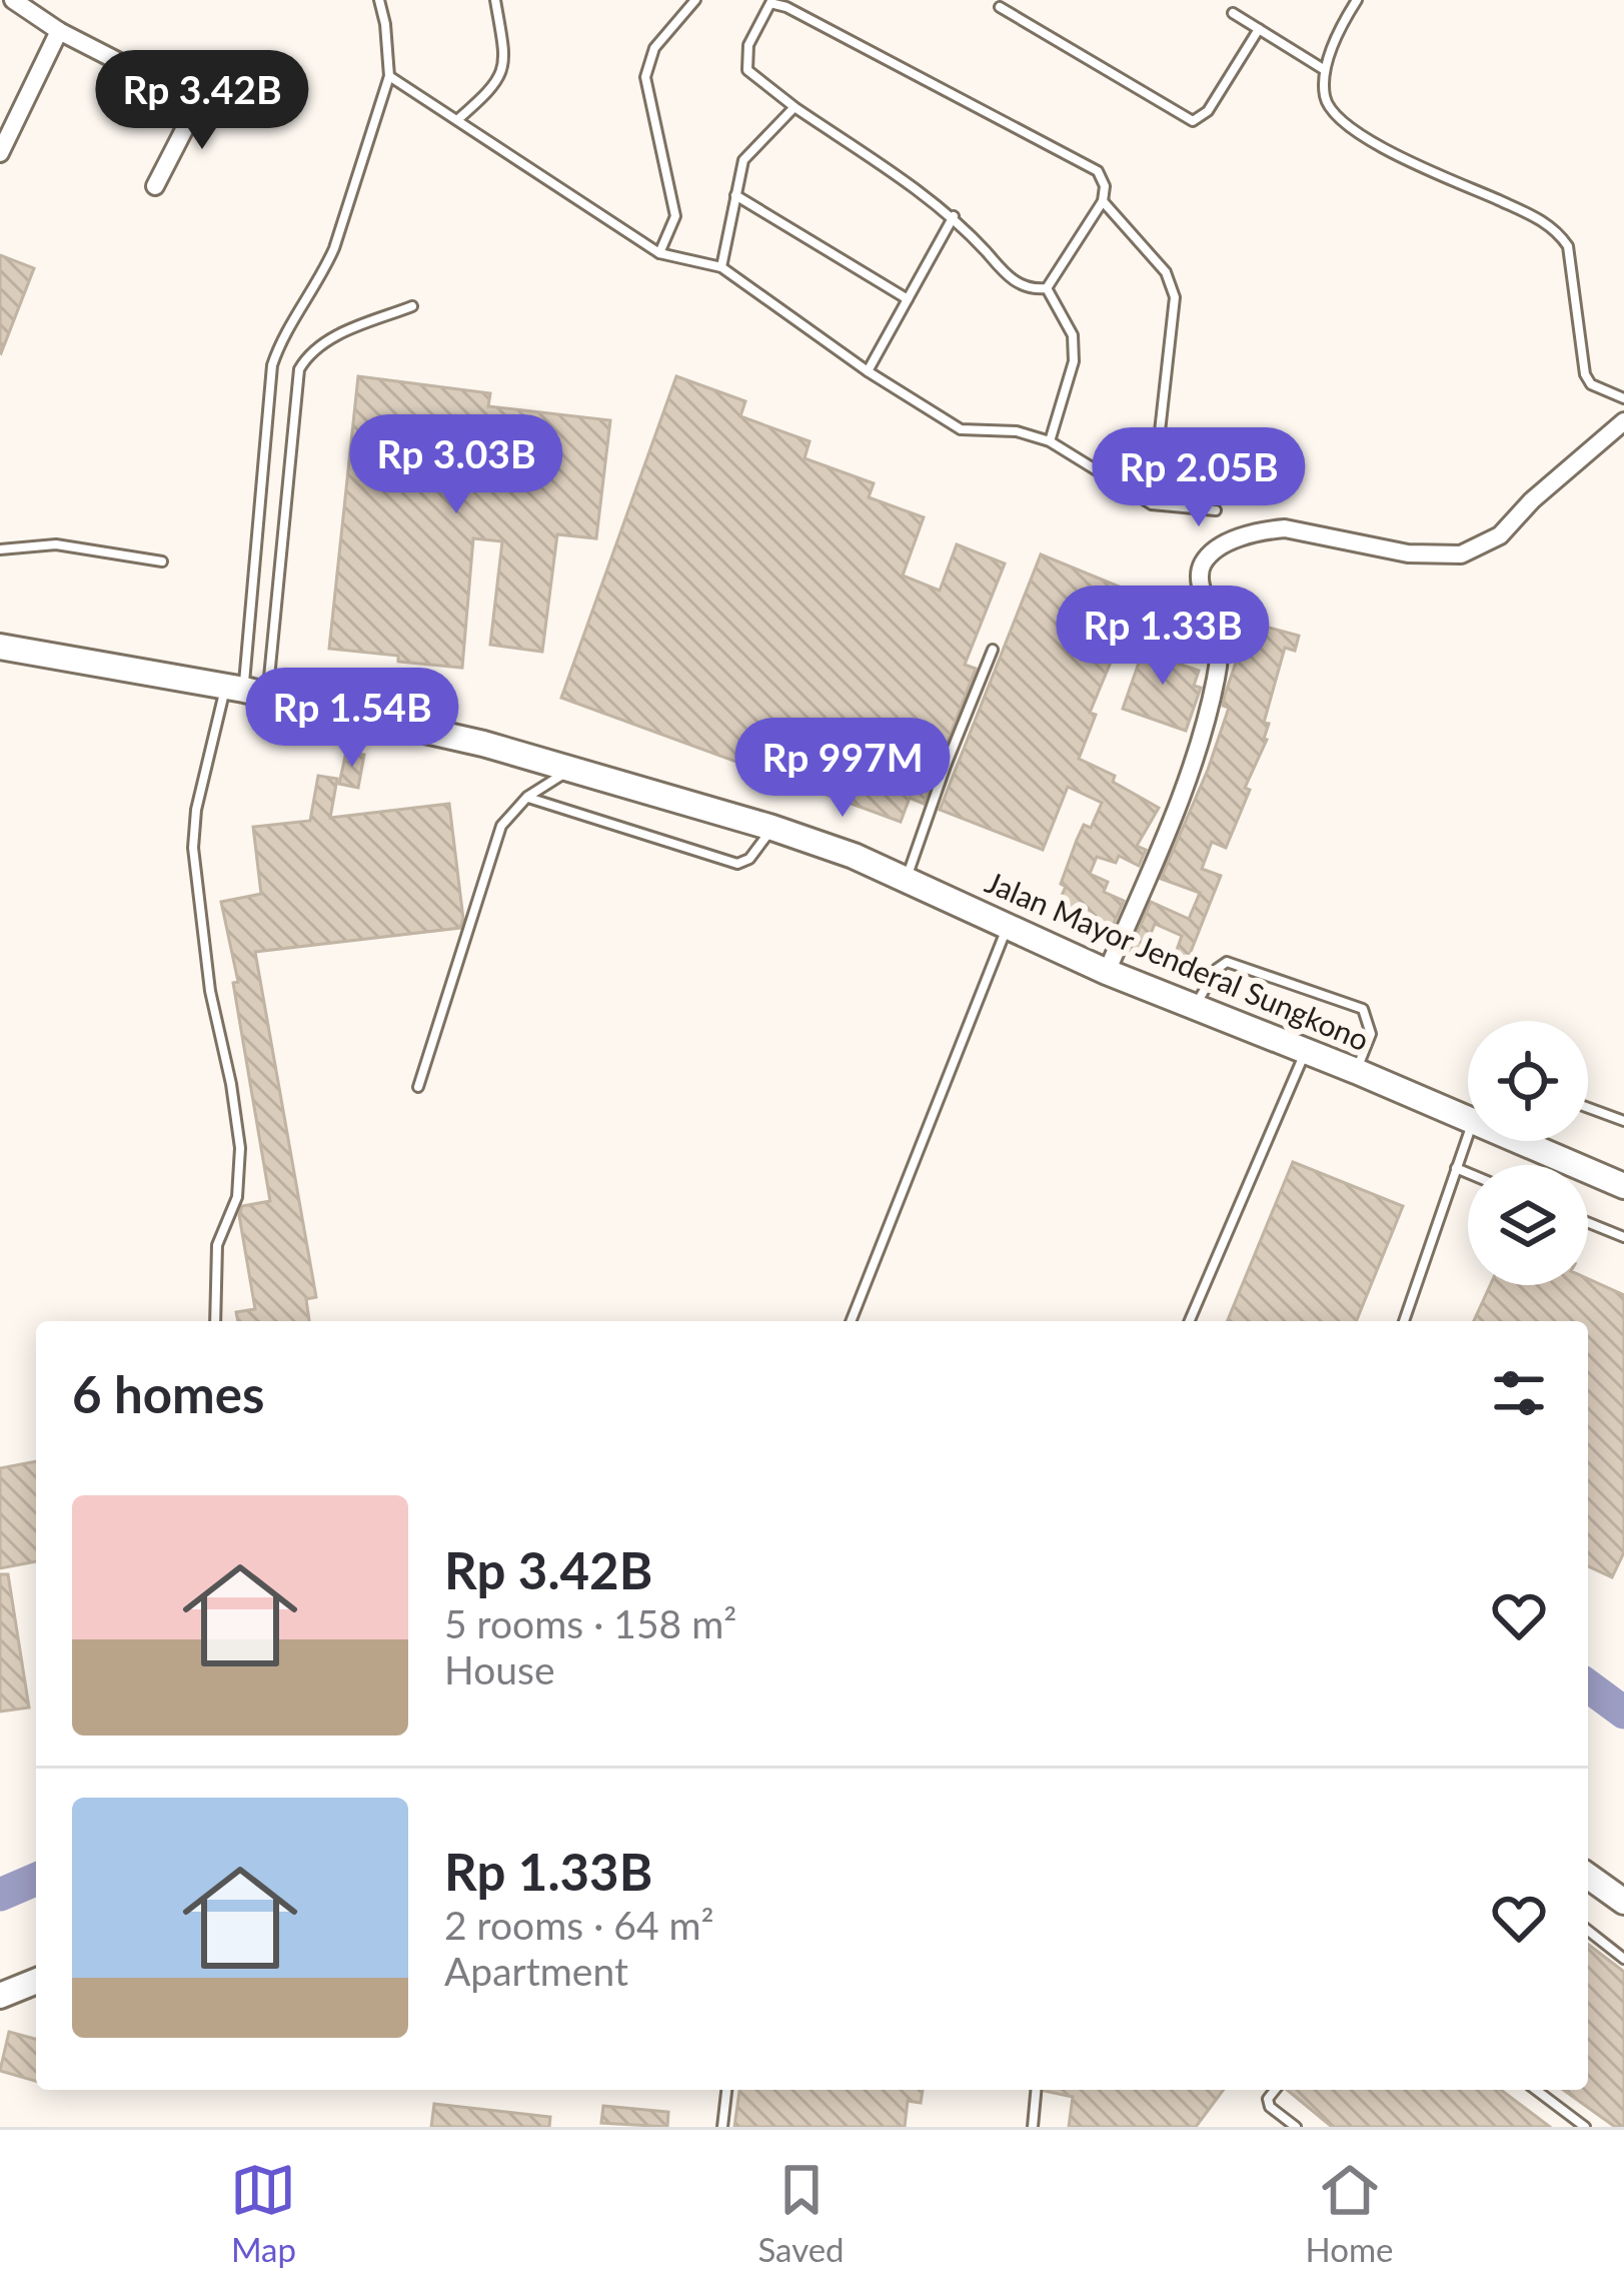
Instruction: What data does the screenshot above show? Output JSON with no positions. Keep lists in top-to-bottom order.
{
  "streets": {
    "main road": ["Jalan Mayor Jenderal Sungkono"]
  },
  "page": {
    "price": [
      "Rp 3.42B",
      "Rp 3.03B",
      "Rp 2.05B",
      "Rp 1.33B",
      "Rp 1.54B",
      "Rp 997M"
    ],
    "heading": "6 homes",
    "list": [
      {
        "name": "Rp 3.42B",
        "note": "5 rooms · 158 m² · House"
      },
      {
        "name": "Rp 1.33B",
        "note": "2 rooms · 64 m² · Apartment"
      }
    ],
    "tabs": ["Map", "Saved", "Home"]
  }
}
